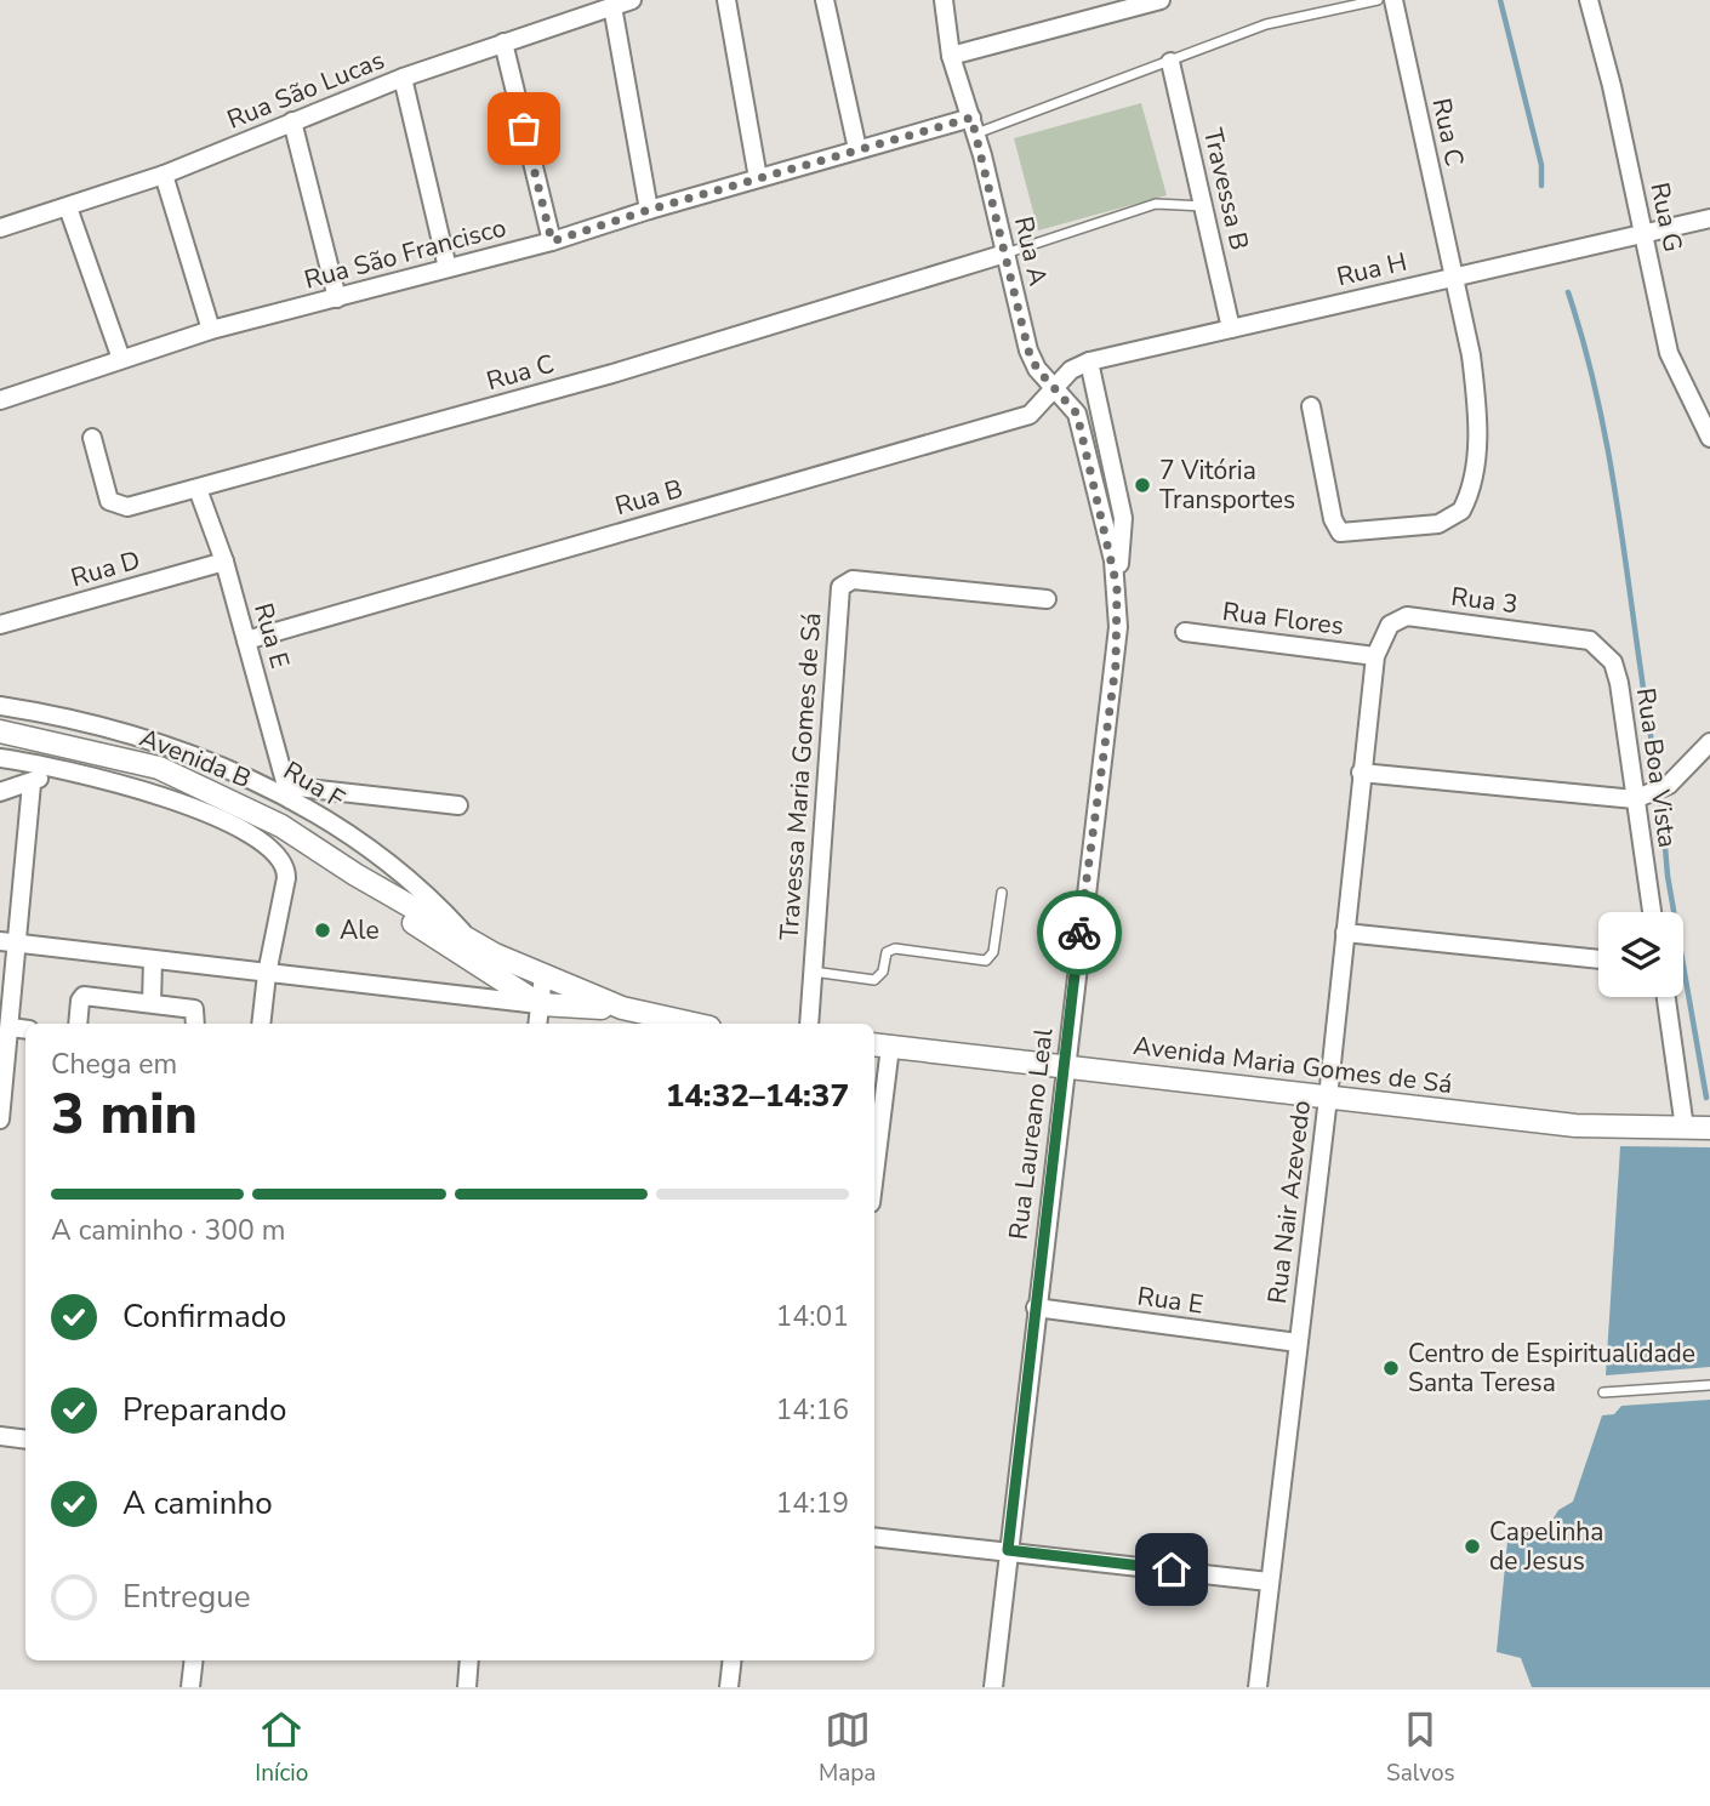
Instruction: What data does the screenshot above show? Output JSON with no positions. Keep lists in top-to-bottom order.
{
  "streets": {
    "street": [
      "Rua São Lucas",
      "Rua C",
      "Travessa B",
      "Rua G",
      "Rua A",
      "Rua São Francisco",
      "Rua H",
      "Rua B",
      "Rua D",
      "Rua 3",
      "Rua Flores",
      "Rua E",
      "Avenida B",
      "Rua Boa Vista",
      "Travessa Maria Gomes de Sá",
      "Rua F",
      "Avenida Maria Gomes de Sá",
      "Rua Laureano Leal",
      "Rua Nair Azevedo"
    ]
  },
  "crossings": [
    ["Rua C", "Rua A"],
    ["Rua C", "Rua H"],
    ["Rua C", "Rua E"],
    ["Travessa B", "Rua H"],
    ["Rua G", "Rua H"],
    ["Rua A", "Rua São Francisco"],
    ["Rua A", "Rua H"],
    ["Rua A", "Rua B"],
    ["Rua A", "Rua Laureano Leal"],
    ["Rua H", "Rua B"],
    ["Rua H", "Rua Laureano Leal"],
    ["Rua B", "Rua E"],
    ["Rua B", "Rua Laureano Leal"],
    ["Rua D", "Rua E"],
    ["Rua 3", "Rua Boa Vista"],
    ["Rua 3", "Rua Nair Azevedo"],
    ["Rua Flores", "Rua Nair Azevedo"],
    ["Rua E", "Rua F"],
    ["Rua E", "Rua Laureano Leal"],
    ["Rua E", "Rua Nair Azevedo"],
    ["Avenida B", "Rua F"],
    ["Avenida Maria Gomes de Sá", "Rua Laureano Leal"],
    ["Avenida Maria Gomes de Sá", "Rua Nair Azevedo"]
  ],
  "places": [
    "7 Vitória Transportes",
    "Ale",
    "Centro de Espiritualidade Santa Teresa",
    "Capelinha de Jesus"
  ],
  "page": {
    "heading": ["3 min", "Chega em", "14:32–14:37"],
    "bar": "A caminho · 300 m",
    "list": [
      ["Confirmado", "14:01"],
      ["Preparando", "14:16"],
      ["A caminho", "14:19"],
      "Entregue"
    ],
    "tabs": ["Início", "Mapa", "Salvos"]
  }
}
